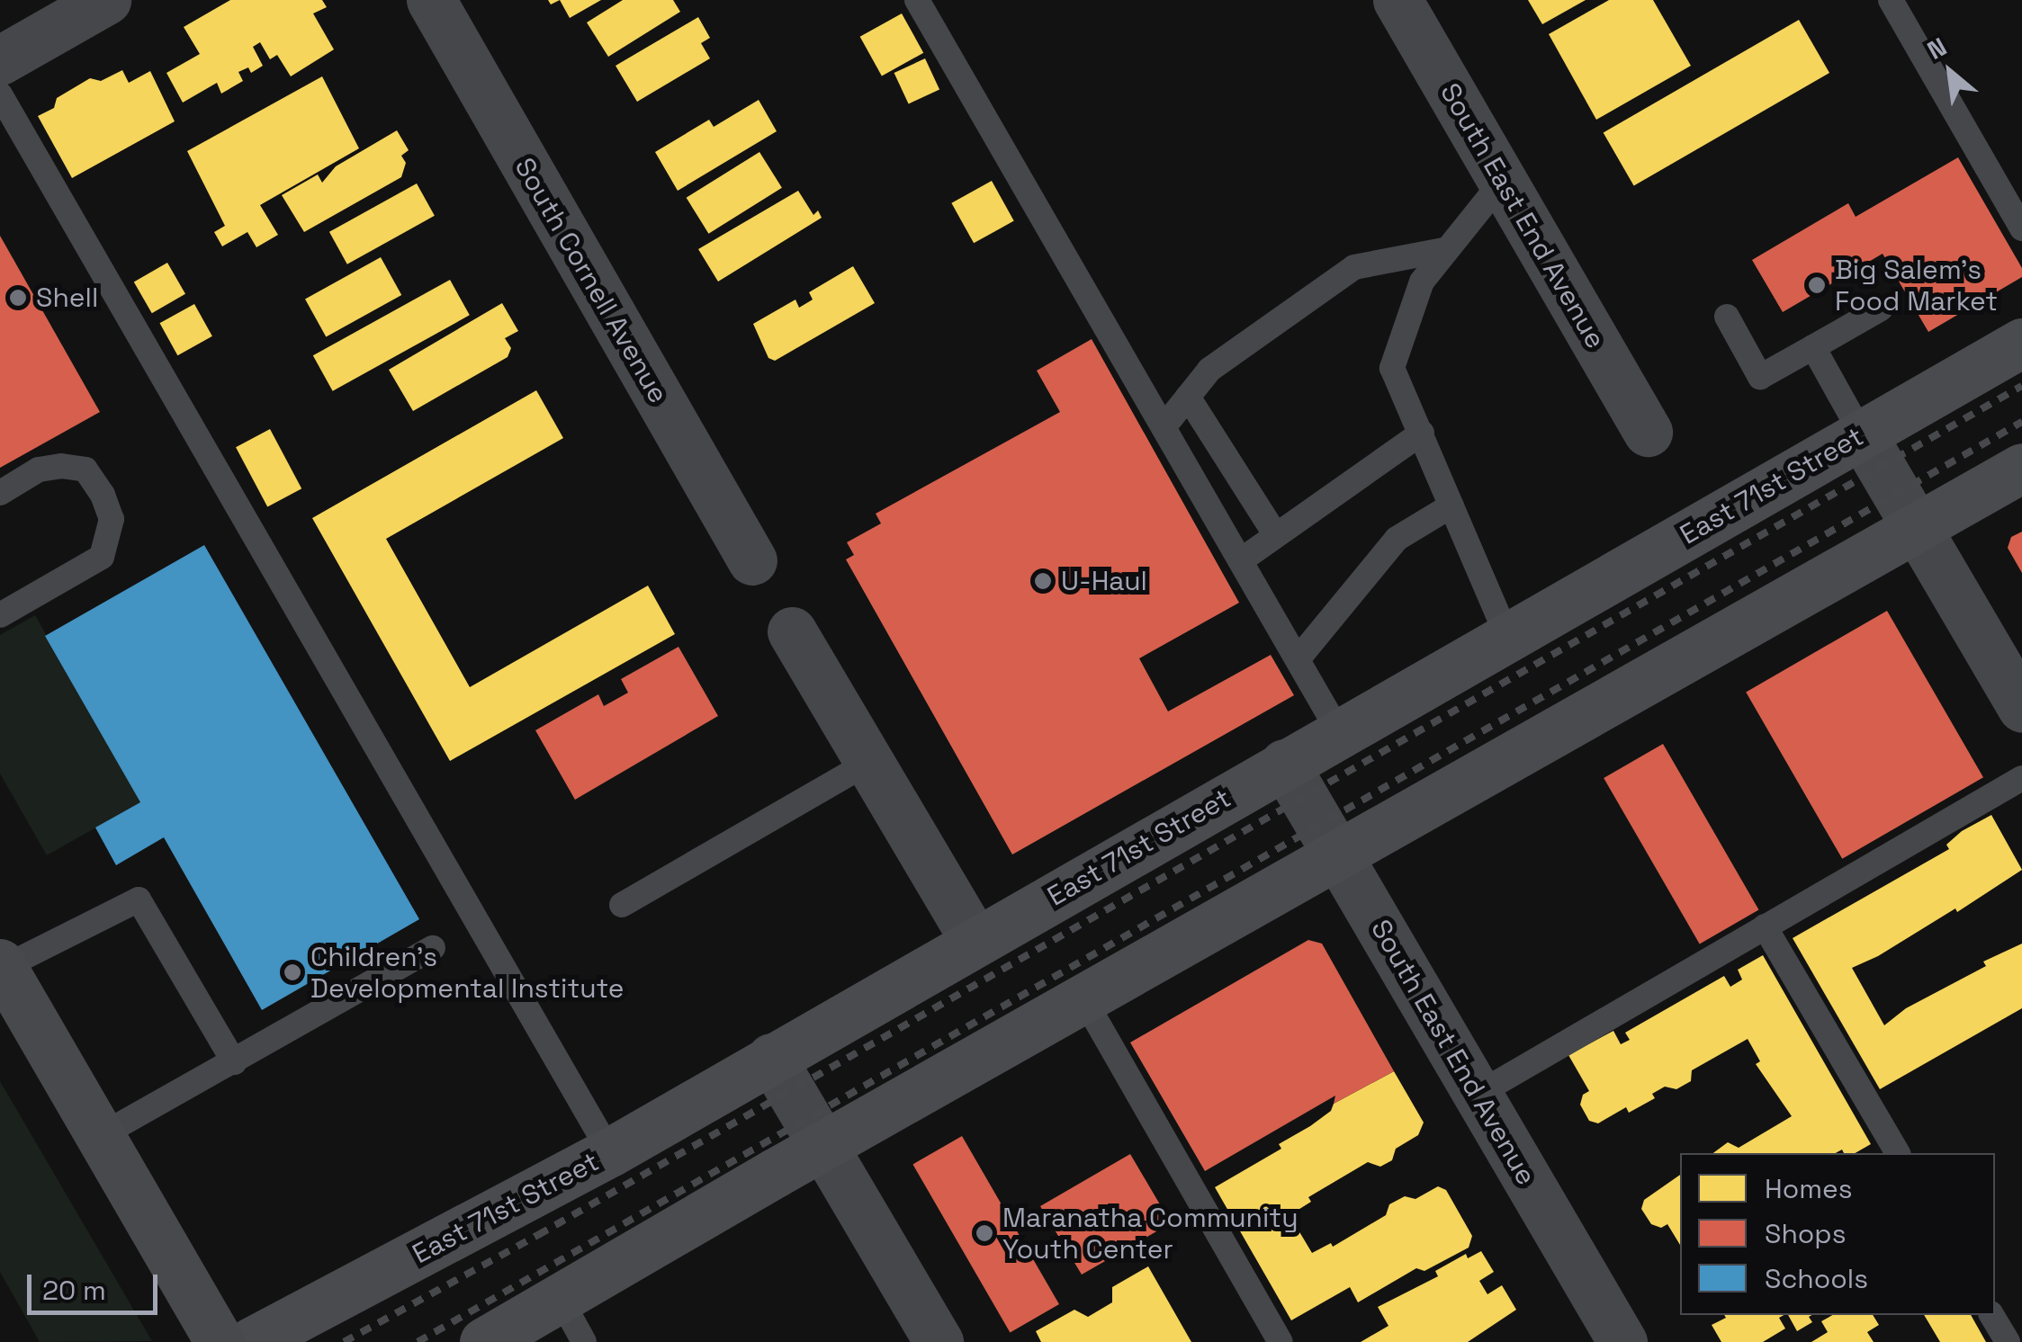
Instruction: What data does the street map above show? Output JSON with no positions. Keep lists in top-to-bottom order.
{
  "streets": {
    "main road": ["East 71st Street"],
    "street": ["South East End Avenue", "South Cornell Avenue"]
  },
  "crossings": [
    ["South East End Avenue", "East 71st Street"]
  ],
  "places": [
    "Big Salem's Food Market",
    "Shell",
    "U-Haul",
    "Children's Developmental Institute",
    "Maranatha Community Youth Center"
  ],
  "legend": ["Homes", "Shops", "Schools"],
  "scale_bar": "20 m",
  "north": "top left"
}
